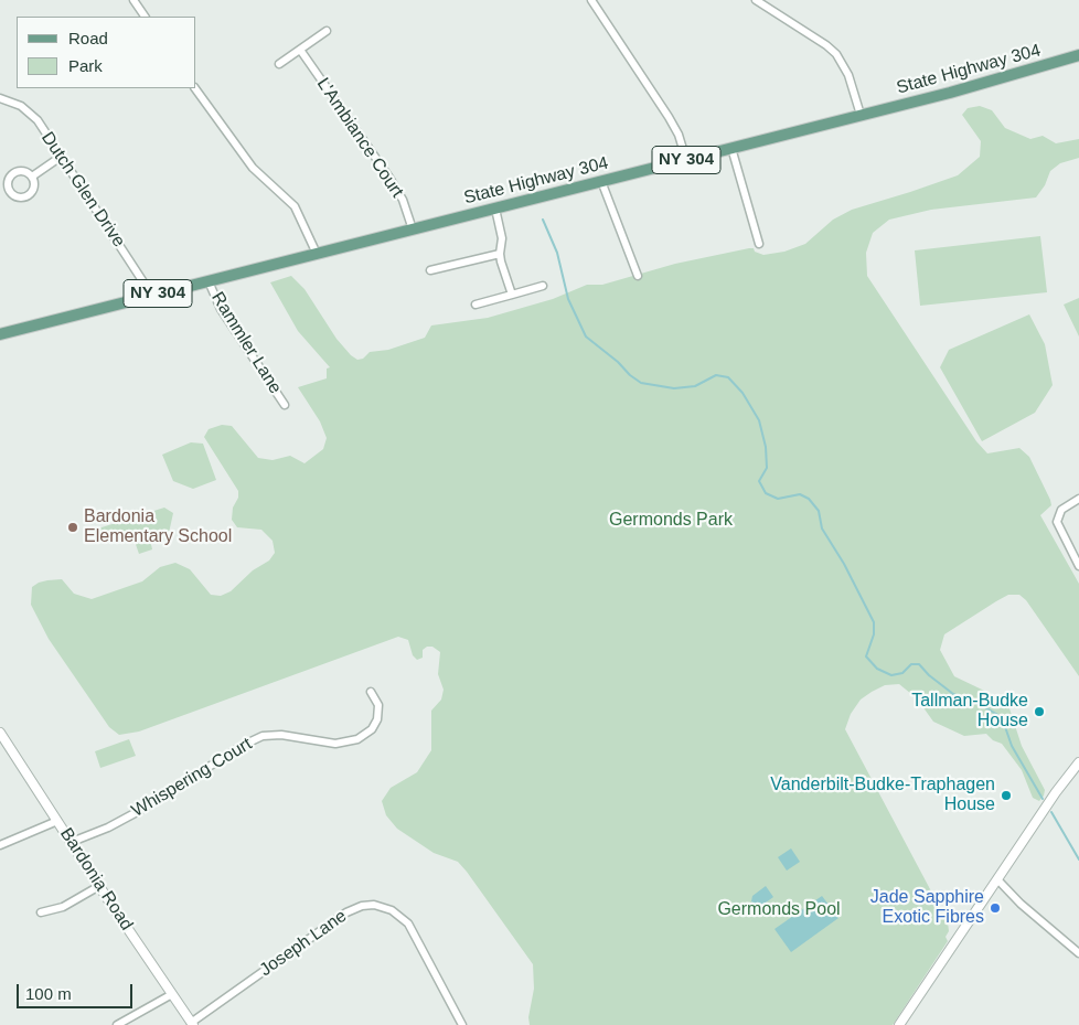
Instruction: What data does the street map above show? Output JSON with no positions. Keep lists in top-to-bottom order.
{
  "streets": {
    "main road": ["State Highway 304", "NY 304"],
    "street": [
      "L'Ambiance Court",
      "Dutch Glen Drive",
      "Rammler Lane",
      "Whispering Court",
      "Bardonia Road",
      "Joseph Lane"
    ]
  },
  "crossings": [
    ["State Highway 304", "L'Ambiance Court"],
    ["State Highway 304", "Dutch Glen Drive"],
    ["State Highway 304", "Rammler Lane"],
    ["Whispering Court", "Bardonia Road"],
    ["Bardonia Road", "Joseph Lane"]
  ],
  "parks": ["Germonds Park", "Germonds Pool"],
  "places": [
    "Bardonia Elementary School",
    "Tallman-Budke House",
    "Vanderbilt-Budke-Traphagen House",
    "Jade Sapphire Exotic Fibres"
  ],
  "legend": ["Road", "Park"],
  "scale_bar": "100 m"
}
